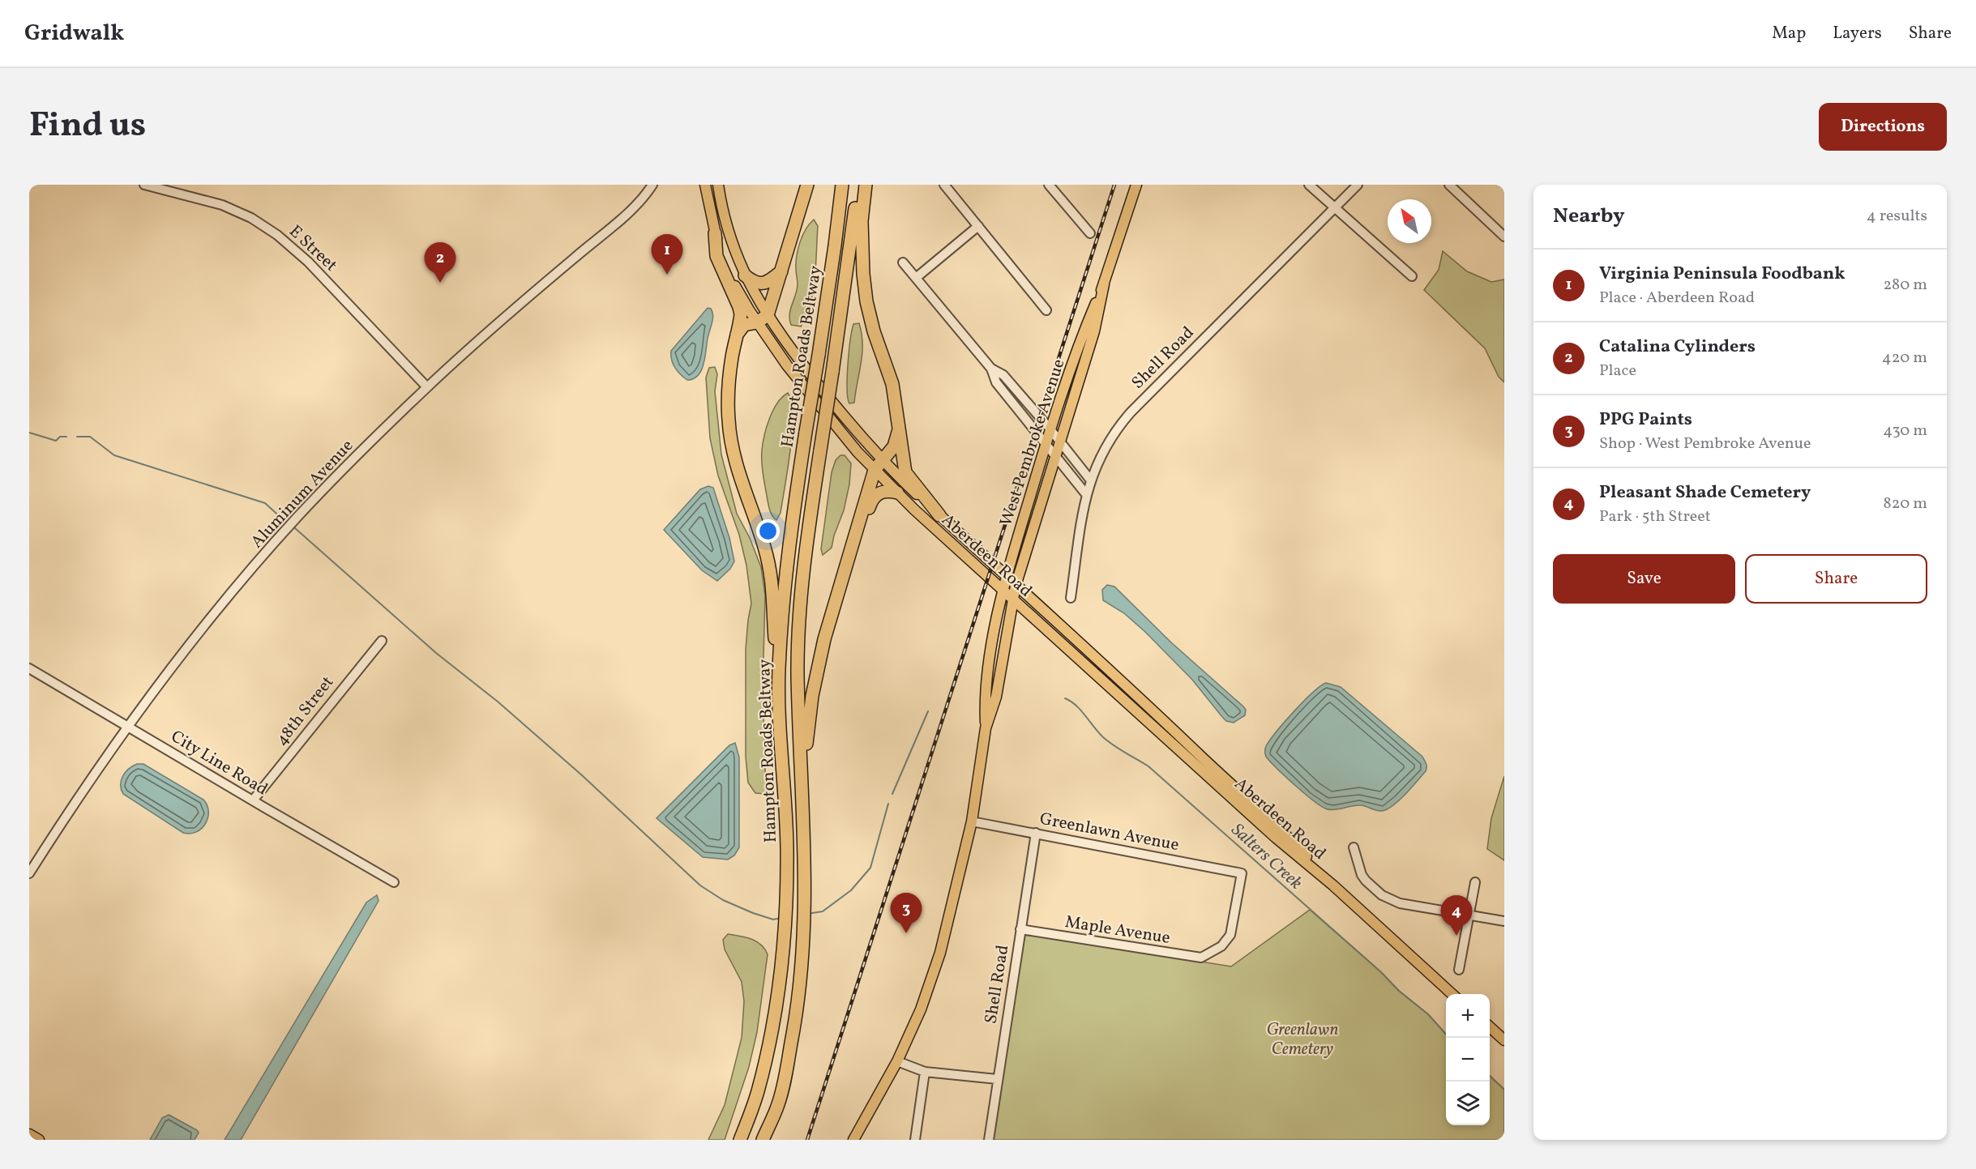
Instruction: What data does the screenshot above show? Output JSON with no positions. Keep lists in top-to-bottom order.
{
  "streets": {
    "highway": ["Hampton Roads Beltway"],
    "main road": ["West Pembroke Avenue", "Aberdeen Road"],
    "street": [
      "E Street",
      "Shell Road",
      "Aluminum Avenue",
      "48th Street",
      "City Line Road",
      "Greenlawn Avenue",
      "Maple Avenue"
    ]
  },
  "crossings": [
    ["E Street", "Aluminum Avenue"],
    ["Shell Road", "Greenlawn Avenue"],
    ["Shell Road", "Maple Avenue"],
    ["West Pembroke Avenue", "Aberdeen Road"],
    ["West Pembroke Avenue", "Greenlawn Avenue"],
    ["Aluminum Avenue", "City Line Road"],
    ["48th Street", "City Line Road"],
    ["Greenlawn Avenue", "Maple Avenue"]
  ],
  "water": ["Salters Creek"],
  "parks": ["Greenlawn Cemetery"],
  "north": "top left",
  "page": {
    "header": "Gridwalk",
    "nav": ["Map", "Layers", "Share"],
    "title": "Find us",
    "buttons": [
      "Directions",
      ["Save", "Share"]
    ],
    "heading": ["Nearby", "4 results"],
    "pins": [
      "1",
      "2",
      "3",
      "4"
    ],
    "list": [
      {
        "mark": "1",
        "name": "Virginia Peninsula Foodbank",
        "note": "Place · Aberdeen Road",
        "value": "280 m"
      },
      {
        "mark": "2",
        "name": "Catalina Cylinders",
        "note": "Place",
        "value": "420 m"
      },
      {
        "mark": "3",
        "name": "PPG Paints",
        "note": "Shop · West Pembroke Avenue",
        "value": "430 m"
      },
      {
        "mark": "4",
        "name": "Pleasant Shade Cemetery",
        "note": "Park · 5th Street",
        "value": "820 m"
      }
    ],
    "map_buttons": ["+", "−"]
  }
}
